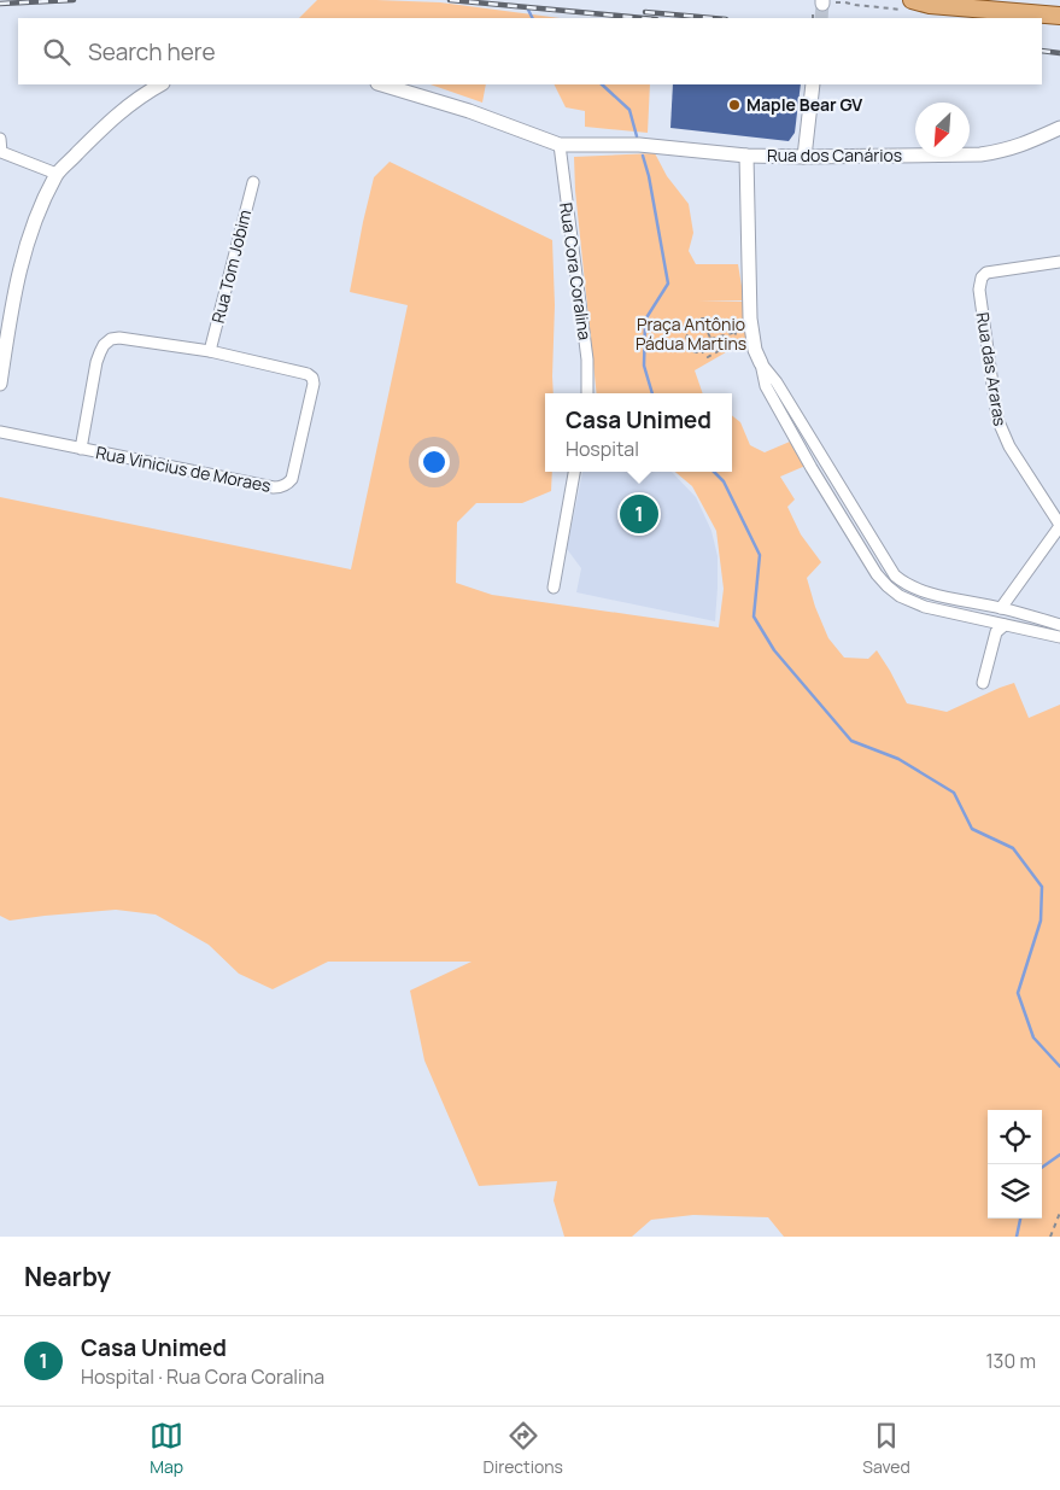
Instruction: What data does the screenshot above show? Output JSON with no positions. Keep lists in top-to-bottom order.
{
  "streets": {
    "street": [
      "Rua dos Canários",
      "Rua Tom Jobim",
      "Rua Cora Coralina",
      "Rua das Araras",
      "Rua Vinicius de Moraes"
    ]
  },
  "crossings": [
    ["Rua dos Canários", "Rua Cora Coralina"],
    ["Rua Tom Jobim", "Rua Vinicius de Moraes"]
  ],
  "parks": ["Praça Antônio Pádua Martins"],
  "places": ["Maple Bear GV"],
  "north": "bottom left",
  "page": {
    "search": "Search here",
    "popup": ["Casa Unimed", "Hospital"],
    "pins": "1",
    "heading": "Nearby",
    "list": [
      {
        "mark": "1",
        "name": "Casa Unimed",
        "note": "Hospital · Rua Cora Coralina",
        "value": "130 m"
      }
    ],
    "nav": ["Map", "Directions", "Saved"]
  }
}
